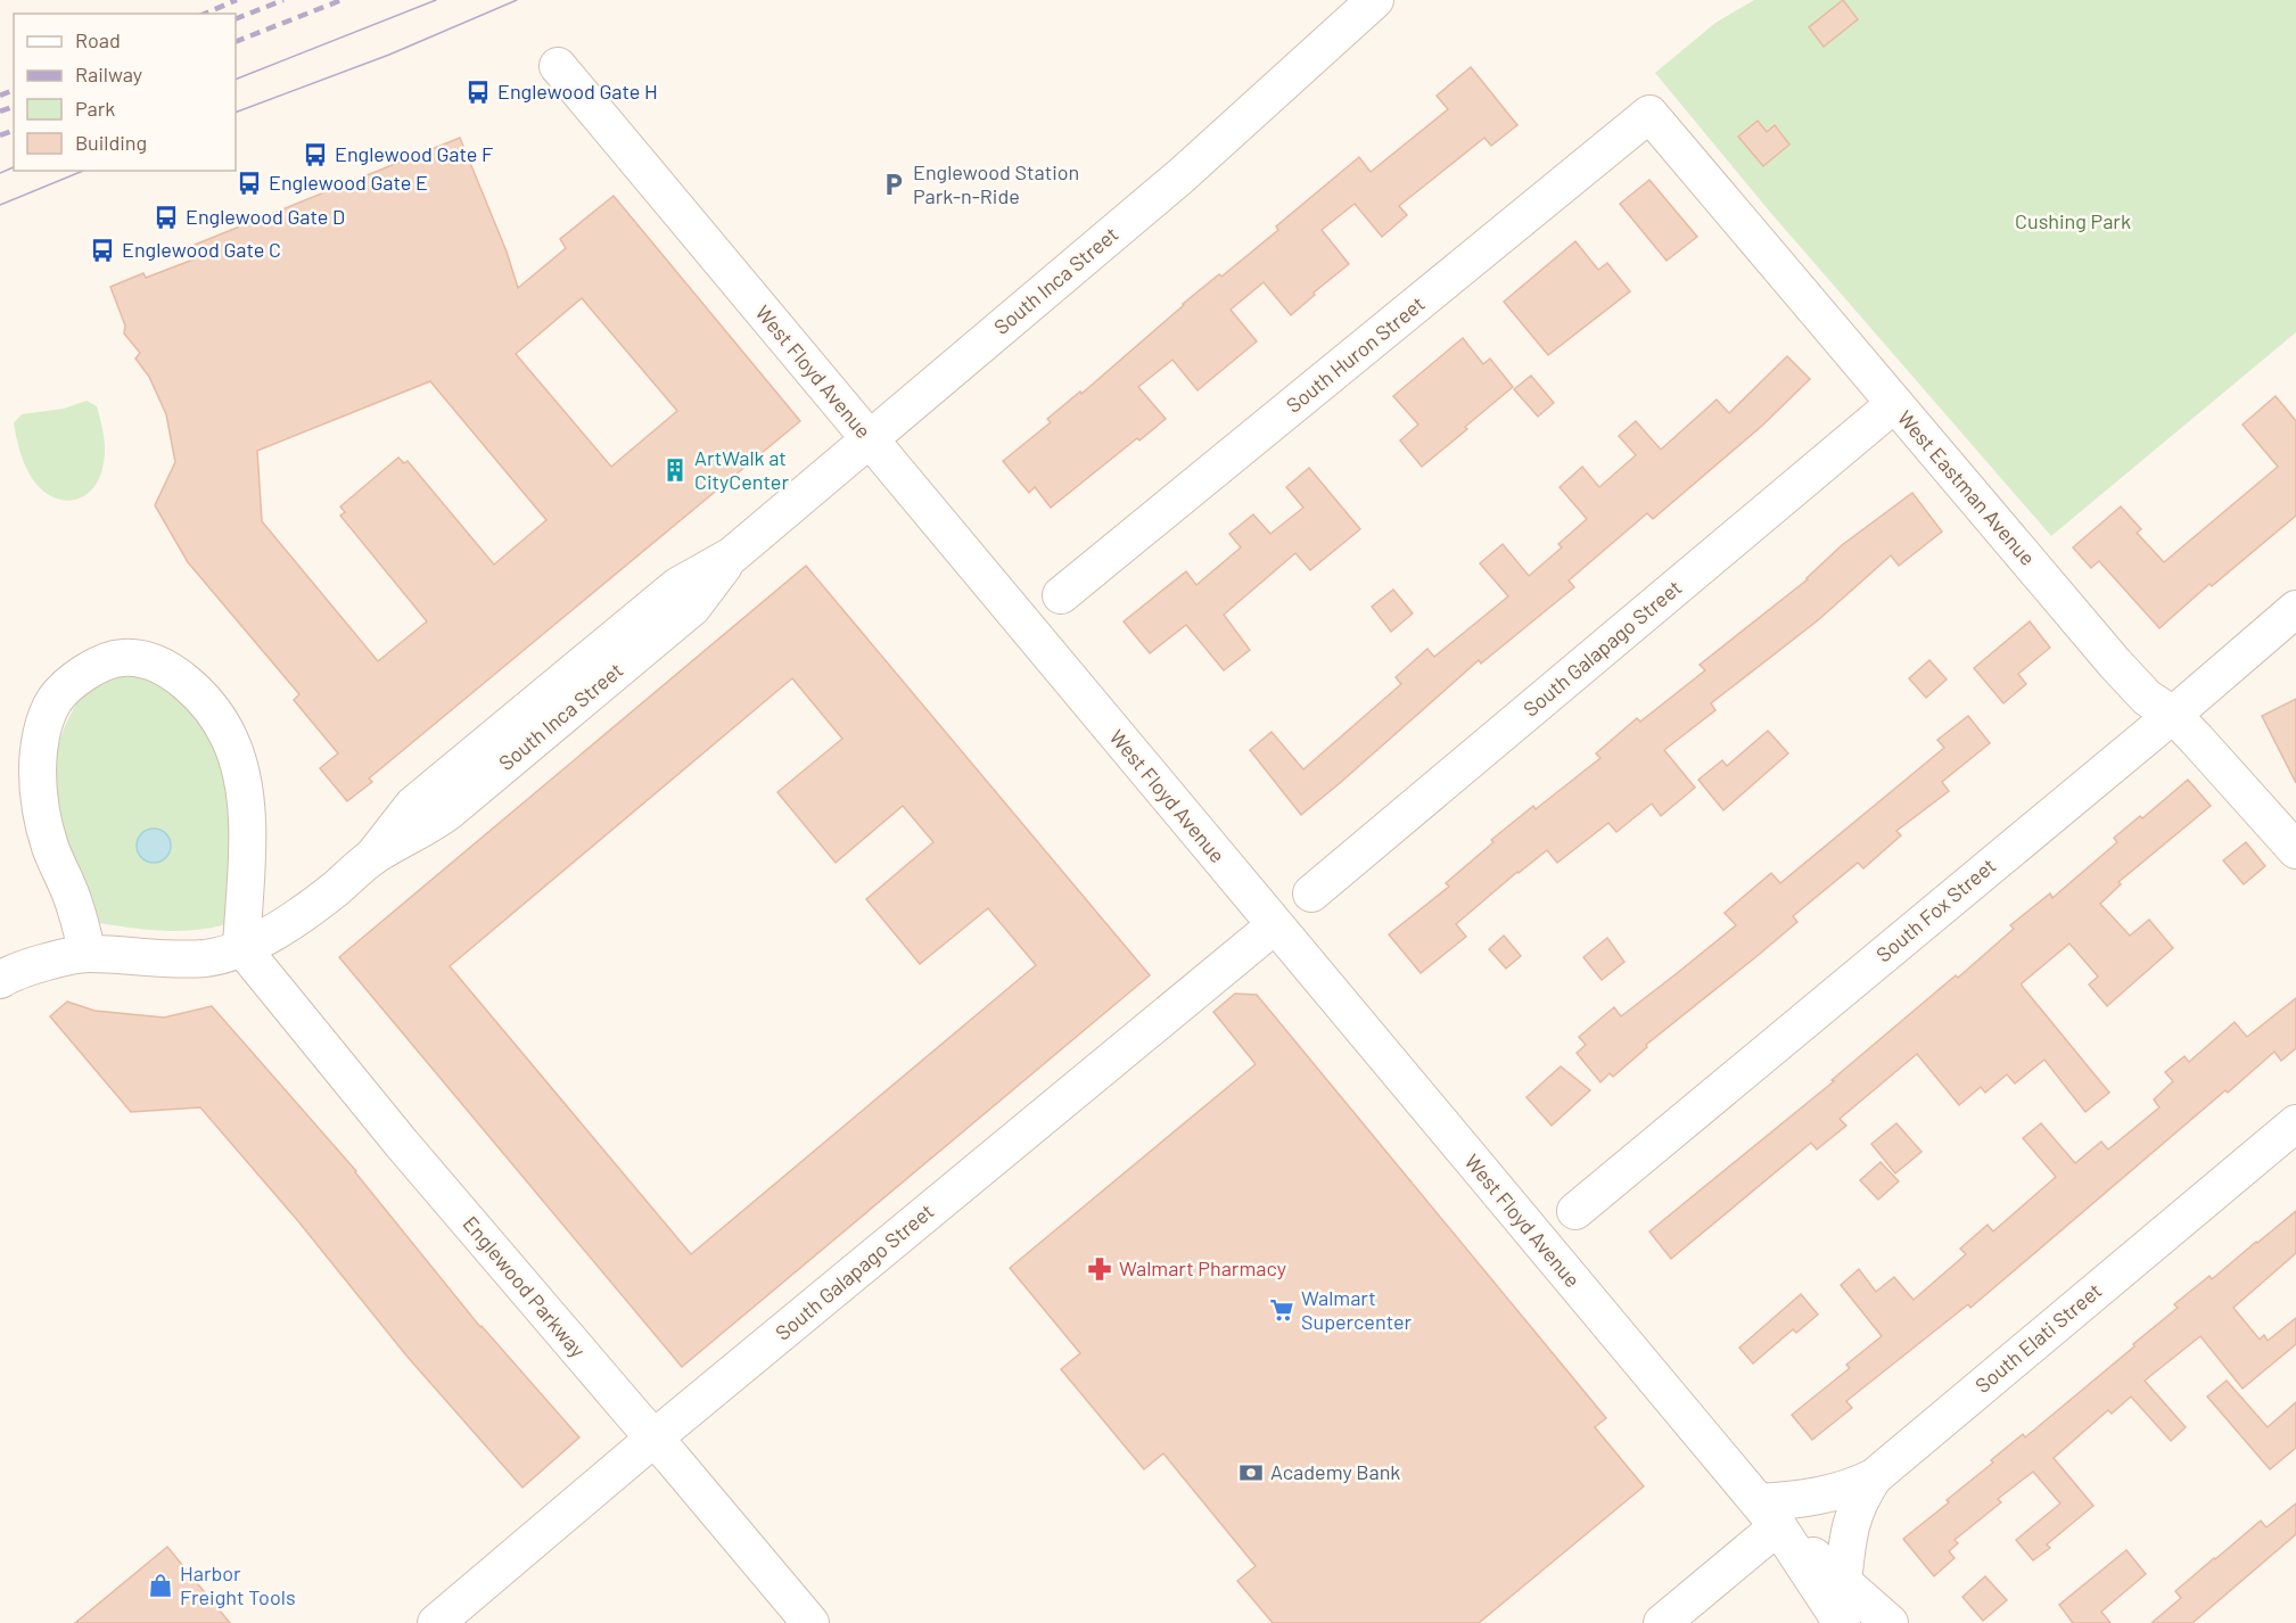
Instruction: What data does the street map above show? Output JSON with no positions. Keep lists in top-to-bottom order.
{
  "streets": {
    "street": [
      "South Inca Street",
      "South Huron Street",
      "West Floyd Avenue",
      "West Eastman Avenue",
      "South Galapago Street",
      "South Fox Street",
      "Englewood Parkway",
      "South Elati Street"
    ]
  },
  "crossings": [
    ["South Inca Street", "West Floyd Avenue"],
    ["South Inca Street", "Englewood Parkway"],
    ["South Huron Street", "West Eastman Avenue"],
    ["West Floyd Avenue", "South Galapago Street"],
    ["West Floyd Avenue", "South Elati Street"],
    ["West Eastman Avenue", "South Galapago Street"],
    ["West Eastman Avenue", "South Fox Street"],
    ["South Galapago Street", "Englewood Parkway"]
  ],
  "parks": ["Cushing Park"],
  "places": {
    "bus stop": [
      "Englewood Gate H",
      "Englewood Gate F",
      "Englewood Gate E",
      "Englewood Gate D",
      "Englewood Gate C"
    ],
    "parking": ["Englewood Station Park-n-Ride"],
    "building": ["ArtWalk at CityCenter"],
    "pharmacy": ["Walmart Pharmacy"],
    "supermarket": ["Walmart Supercenter"],
    "bank": ["Academy Bank"],
    "shop": ["Harbor Freight Tools"]
  },
  "legend": [
    "Road",
    "Railway",
    "Park",
    "Building"
  ]
}
